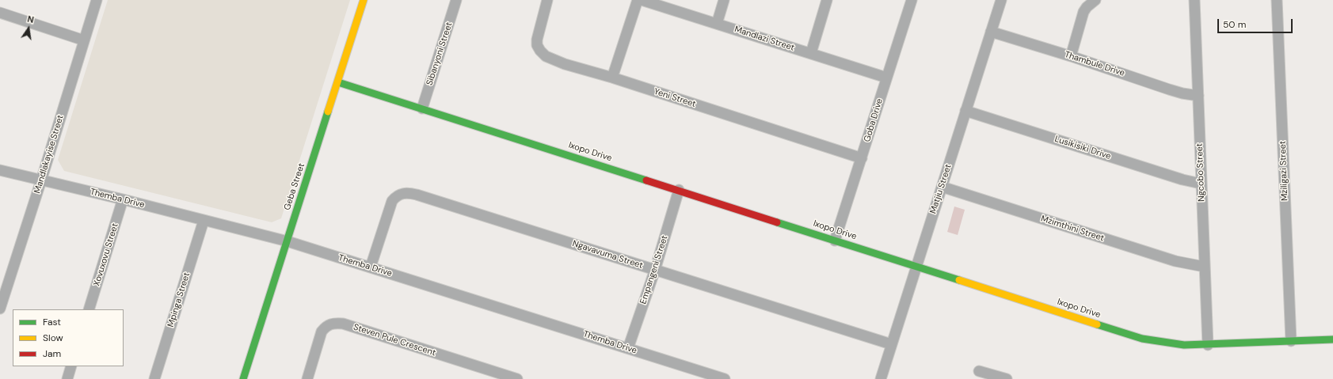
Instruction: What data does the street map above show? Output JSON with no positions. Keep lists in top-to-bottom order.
{
  "streets": {
    "street": [
      "Mandlazi Street",
      "Sibanyoni Street",
      "Thambule Drive",
      "Yeni Street",
      "Goba Drive",
      "Lusikisiki Drive",
      "Ixopo Drive",
      "Mandlakayise Street",
      "Mziligazi Street",
      "Ngcobo Street",
      "Geba Street",
      "Matjiu Street",
      "Themba Drive",
      "Mzimthini Street",
      "Xovuxovu Street",
      "Ngavavuma Street",
      "Empangeni Street",
      "Mpinga Street",
      "Steven Pule Crescent"
    ]
  },
  "crossings": [
    ["Mandlazi Street", "Goba Drive"],
    ["Sibanyoni Street", "Ixopo Drive"],
    ["Thambule Drive", "Ngcobo Street"],
    ["Thambule Drive", "Matjiu Street"],
    ["Yeni Street", "Goba Drive"],
    ["Goba Drive", "Ixopo Drive"],
    ["Lusikisiki Drive", "Ngcobo Street"],
    ["Lusikisiki Drive", "Matjiu Street"],
    ["Ixopo Drive", "Mziligazi Street"],
    ["Ixopo Drive", "Ngcobo Street"],
    ["Ixopo Drive", "Geba Street"],
    ["Ixopo Drive", "Matjiu Street"],
    ["Ixopo Drive", "Empangeni Street"],
    ["Mandlakayise Street", "Themba Drive"],
    ["Ngcobo Street", "Mzimthini Street"],
    ["Geba Street", "Themba Drive"],
    ["Matjiu Street", "Mzimthini Street"],
    ["Matjiu Street", "Ngavavuma Street"],
    ["Themba Drive", "Xovuxovu Street"],
    ["Themba Drive", "Ngavavuma Street"],
    ["Themba Drive", "Empangeni Street"],
    ["Themba Drive", "Mpinga Street"],
    ["Ngavavuma Street", "Empangeni Street"]
  ],
  "legend": ["Fast", "Slow", "Jam"],
  "scale_bar": "50 m",
  "north": "top"
}
